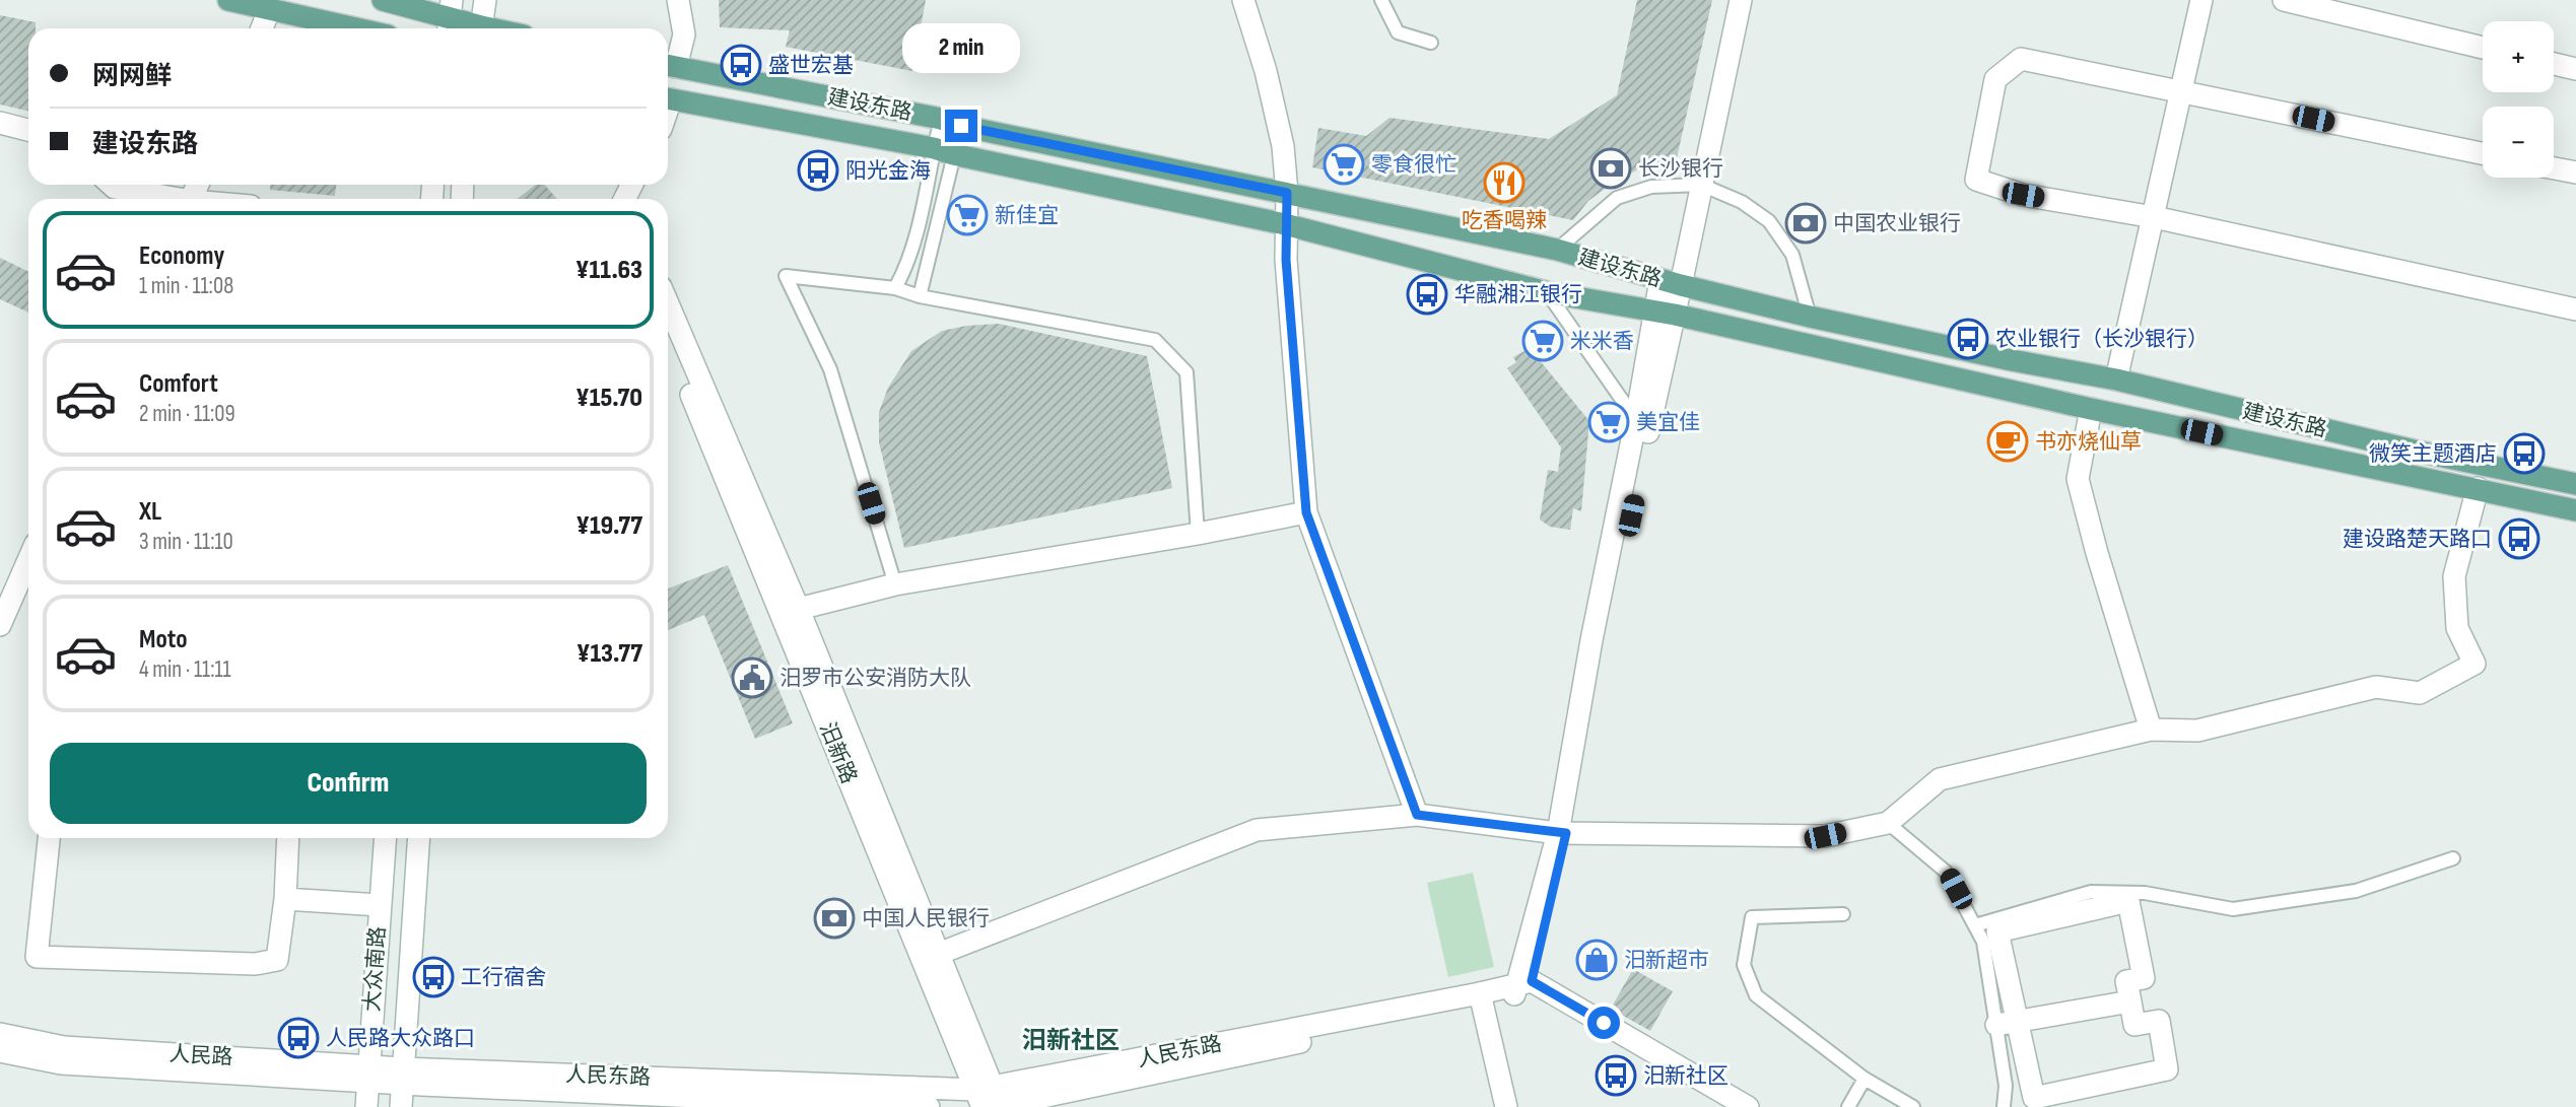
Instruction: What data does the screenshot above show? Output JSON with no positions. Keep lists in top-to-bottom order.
{
  "streets": {
    "main road": ["建设东路"],
    "street": [
      "汨新路",
      "大众南路",
      "人民东路",
      "人民路"
    ]
  },
  "crossings": [
    ["汨新路", "人民东路"],
    ["大众南路", "人民东路"],
    ["大众南路", "人民路"],
    ["人民东路", "人民路"]
  ],
  "districts": ["汨新社区"],
  "places": {
    "bus stop": [
      "盛世宏基",
      "阳光金海",
      "华融湘江银行",
      "农业银行（长沙银行）",
      "微笑主题酒店",
      "建设路楚天路口",
      "工行宿舍",
      "人民路大众路口",
      "汨新社区"
    ],
    "supermarket": [
      "零食很忙",
      "新佳宜",
      "米米香",
      "美宜佳"
    ],
    "bank": ["长沙银行", "中国农业银行", "中国人民银行"],
    "restaurant": ["吃香喝辣"],
    "cafe": ["书亦烧仙草"],
    "public building": ["汨罗市公安消防大队"],
    "shop": ["汨新超市"]
  },
  "page": {
    "map_buttons": ["+", "−"],
    "bubble": "2 min",
    "banner": ["网网鲜", "建设东路"],
    "list": [
      {
        "name": "Economy",
        "note": "1 min · 11:08",
        "value": "¥11.63"
      },
      {
        "name": "Comfort",
        "note": "2 min · 11:09",
        "value": "¥15.70"
      },
      {
        "name": "XL",
        "note": "3 min · 11:10",
        "value": "¥19.77"
      },
      {
        "name": "Moto",
        "note": "4 min · 11:11",
        "value": "¥13.77"
      }
    ],
    "buttons": "Confirm"
  }
}
